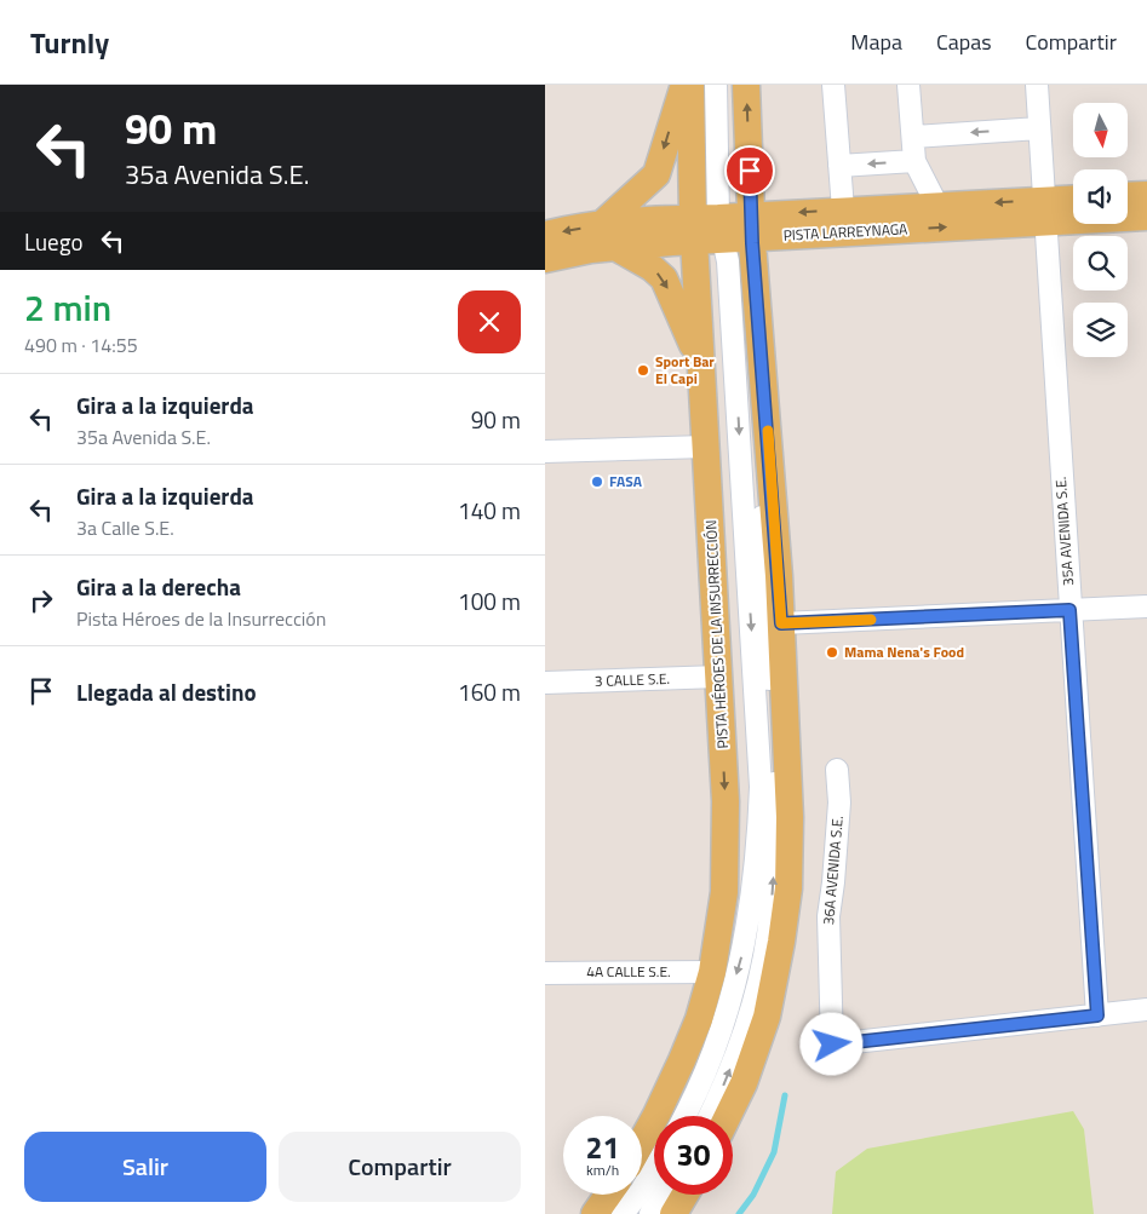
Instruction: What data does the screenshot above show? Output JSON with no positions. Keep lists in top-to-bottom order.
{
  "streets": {
    "main road": ["PISTA LARREYNAGA", "PISTA HÉROES DE LA INSURRECCIÓN"],
    "street": [
      "35A AVENIDA S.E.",
      "3 CALLE S.E.",
      "36A AVENIDA S.E.",
      "4A CALLE S.E."
    ]
  },
  "crossings": [
    ["PISTA LARREYNAGA", "35A AVENIDA S.E."],
    ["PISTA LARREYNAGA", "PISTA HÉROES DE LA INSURRECCIÓN"],
    ["35A AVENIDA S.E.", "36A AVENIDA S.E."],
    ["PISTA HÉROES DE LA INSURRECCIÓN", "3 CALLE S.E."],
    ["PISTA HÉROES DE LA INSURRECCIÓN", "4A CALLE S.E."]
  ],
  "places": ["Sport Bar El Capi", "FASA", "Mama Nena's Food"],
  "north": "bottom",
  "page": {
    "header": "Turnly",
    "nav": ["Mapa", "Capas", "Compartir"],
    "turn": ["90 m", "35a Avenida S.E."],
    "then": "Luego",
    "heading": ["2 min", "490 m · 14:55"],
    "list": [
      {
        "name": "Gira a la izquierda",
        "note": "35a Avenida S.E.",
        "value": "90 m"
      },
      {
        "name": "Gira a la izquierda",
        "note": "3a Calle S.E.",
        "value": "140 m"
      },
      {
        "name": "Gira a la derecha",
        "note": "Pista Héroes de la Insurrección",
        "value": "100 m"
      },
      {
        "name": "Llegada al destino",
        "value": "160 m"
      }
    ],
    "speed": "21 km/h",
    "limit": "30",
    "buttons": ["Salir", "Compartir"]
  }
}
